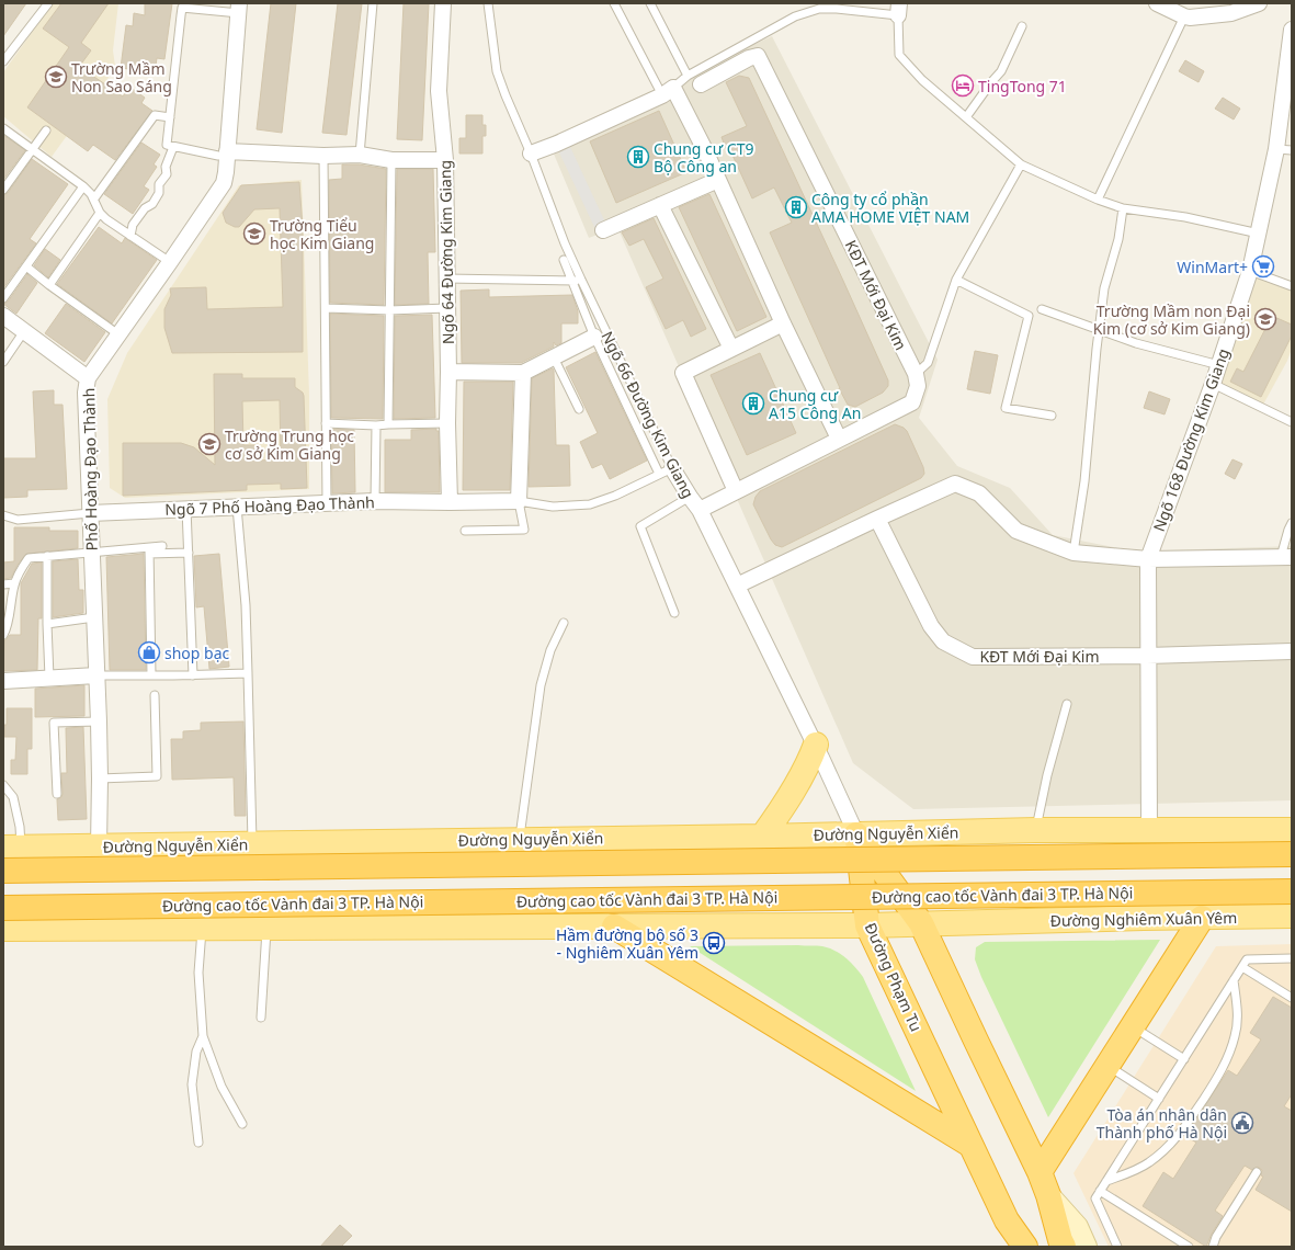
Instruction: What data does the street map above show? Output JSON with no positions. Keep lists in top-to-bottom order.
{
  "streets": {
    "highway": ["Đường cao tốc Vành đai 3 TP. Hà Nội", "Đường Phạm Tu"],
    "main road": ["Đường Nguyễn Xiển", "Đường Nghiêm Xuân Yêm"],
    "street": [
      "Ngõ 64 Đường Kim Giang",
      "KĐT Mới Đại Kim",
      "Ngõ 66 Đường Kim Giang",
      "Ngõ 168 Đường Kim Giang",
      "Phố Hoàng Đạo Thành",
      "Ngõ 7 Phố Hoàng Đạo Thành"
    ]
  },
  "crossings": [
    ["Ngõ 64 Đường Kim Giang", "Ngõ 7 Phố Hoàng Đạo Thành"],
    ["KĐT Mới Đại Kim", "Ngõ 66 Đường Kim Giang"],
    ["Ngõ 66 Đường Kim Giang", "Đường Nguyễn Xiển"],
    ["Ngõ 66 Đường Kim Giang", "Đường Phạm Tu"],
    ["Phố Hoàng Đạo Thành", "Ngõ 7 Phố Hoàng Đạo Thành"],
    ["Phố Hoàng Đạo Thành", "Đường Nguyễn Xiển"],
    ["Đường Nguyễn Xiển", "Đường Phạm Tu"]
  ],
  "places": {
    "school or university": [
      "Trường Mầm Non Sao Sáng",
      "Trường Tiểu học Kim Giang",
      "Trường Mầm non Đại Kim (cơ sở Kim Giang)",
      "Trường Trung học cơ sở Kim Giang"
    ],
    "hotel": ["TingTong 71"],
    "building": ["Chung cư CT9 Bộ Công an", "Công ty cổ phần AMA HOME VIỆT NAM", "Chung cư A15 Công An"],
    "supermarket": ["WinMart+"],
    "shop": ["shop bạc"],
    "bus stop": ["Hầm đường bộ số 3 - Nghiêm Xuân Yêm"],
    "public building": ["Tòa án nhân dân Thành phố Hà Nội"]
  }
}
